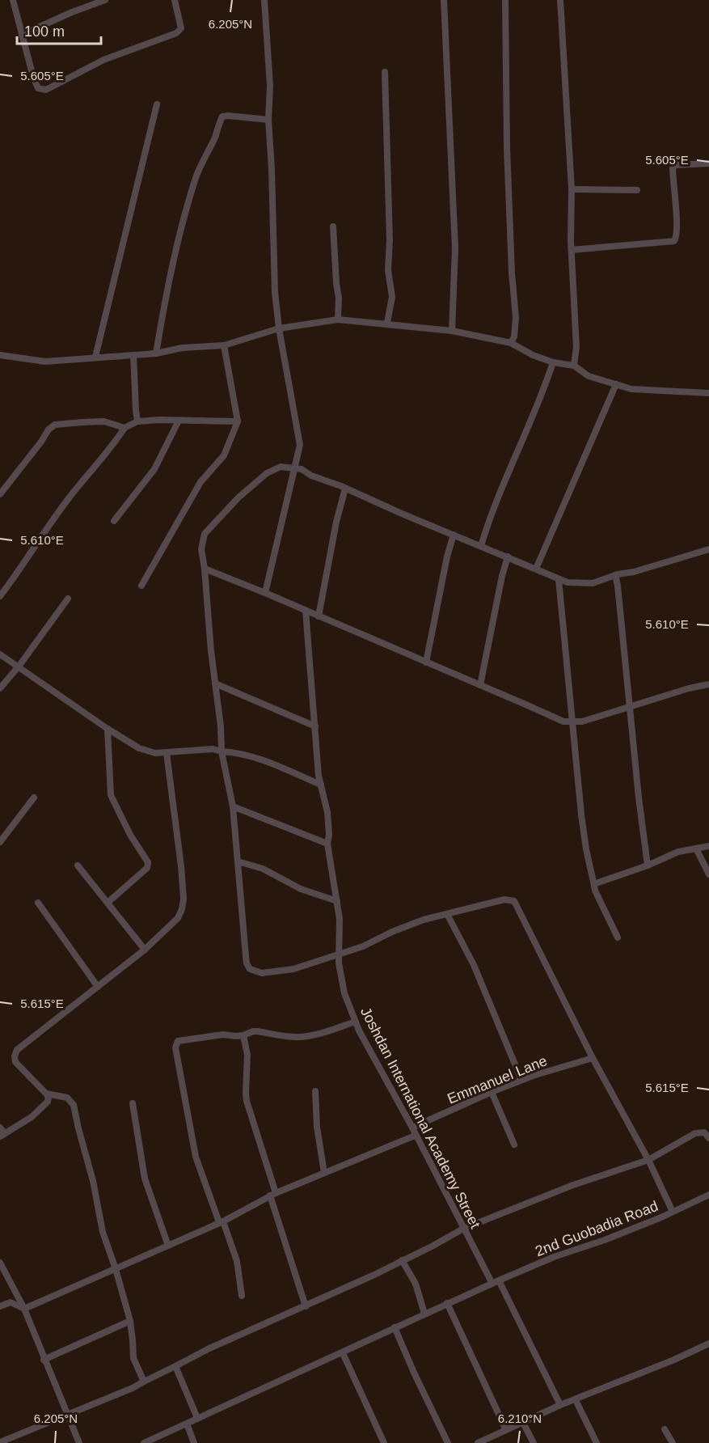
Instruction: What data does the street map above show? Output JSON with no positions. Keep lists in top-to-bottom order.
{
  "streets": {
    "street": ["Emmanuel Lane", "Joshdan International Academy Street", "2nd Guobadia Road"]
  },
  "crossings": [
    ["Emmanuel Lane", "Joshdan International Academy Street"],
    ["Joshdan International Academy Street", "2nd Guobadia Road"]
  ],
  "scale_bar": "100 m",
  "coordinates": [
    "6.205°N",
    "5.605°E",
    "5.610°E",
    "5.615°E",
    "6.210°N"
  ]
}
